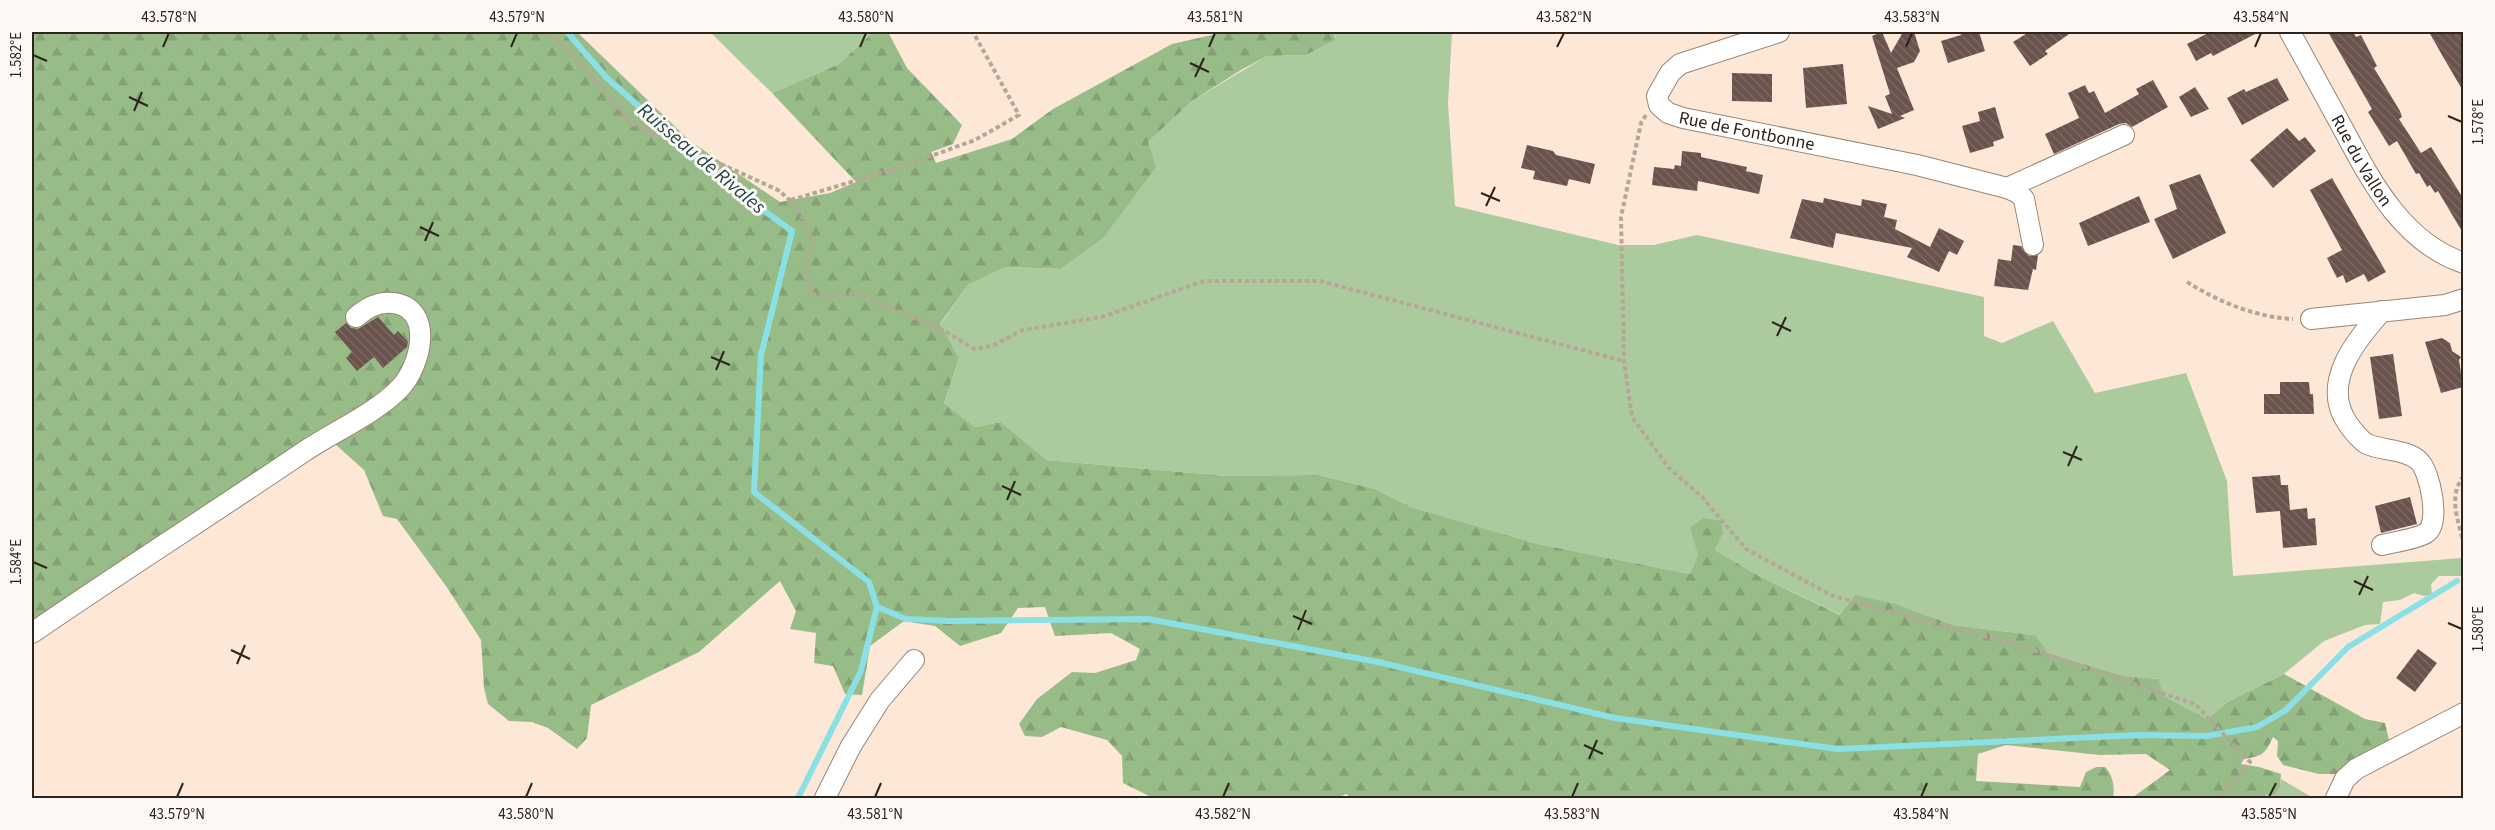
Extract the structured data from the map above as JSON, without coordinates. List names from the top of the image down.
{
  "streets": {
    "street": ["Rue de Fontbonne", "Rue du Vallon"]
  },
  "water": ["Ruisseau de Rivales"],
  "coordinates": [
    "43.578°N",
    "43.579°N",
    "43.580°N",
    "43.581°N",
    "43.582°N",
    "43.583°N",
    "43.584°N",
    "1.582°E",
    "1.578°E",
    "1.584°E",
    "1.580°E",
    "43.585°N"
  ]
}
